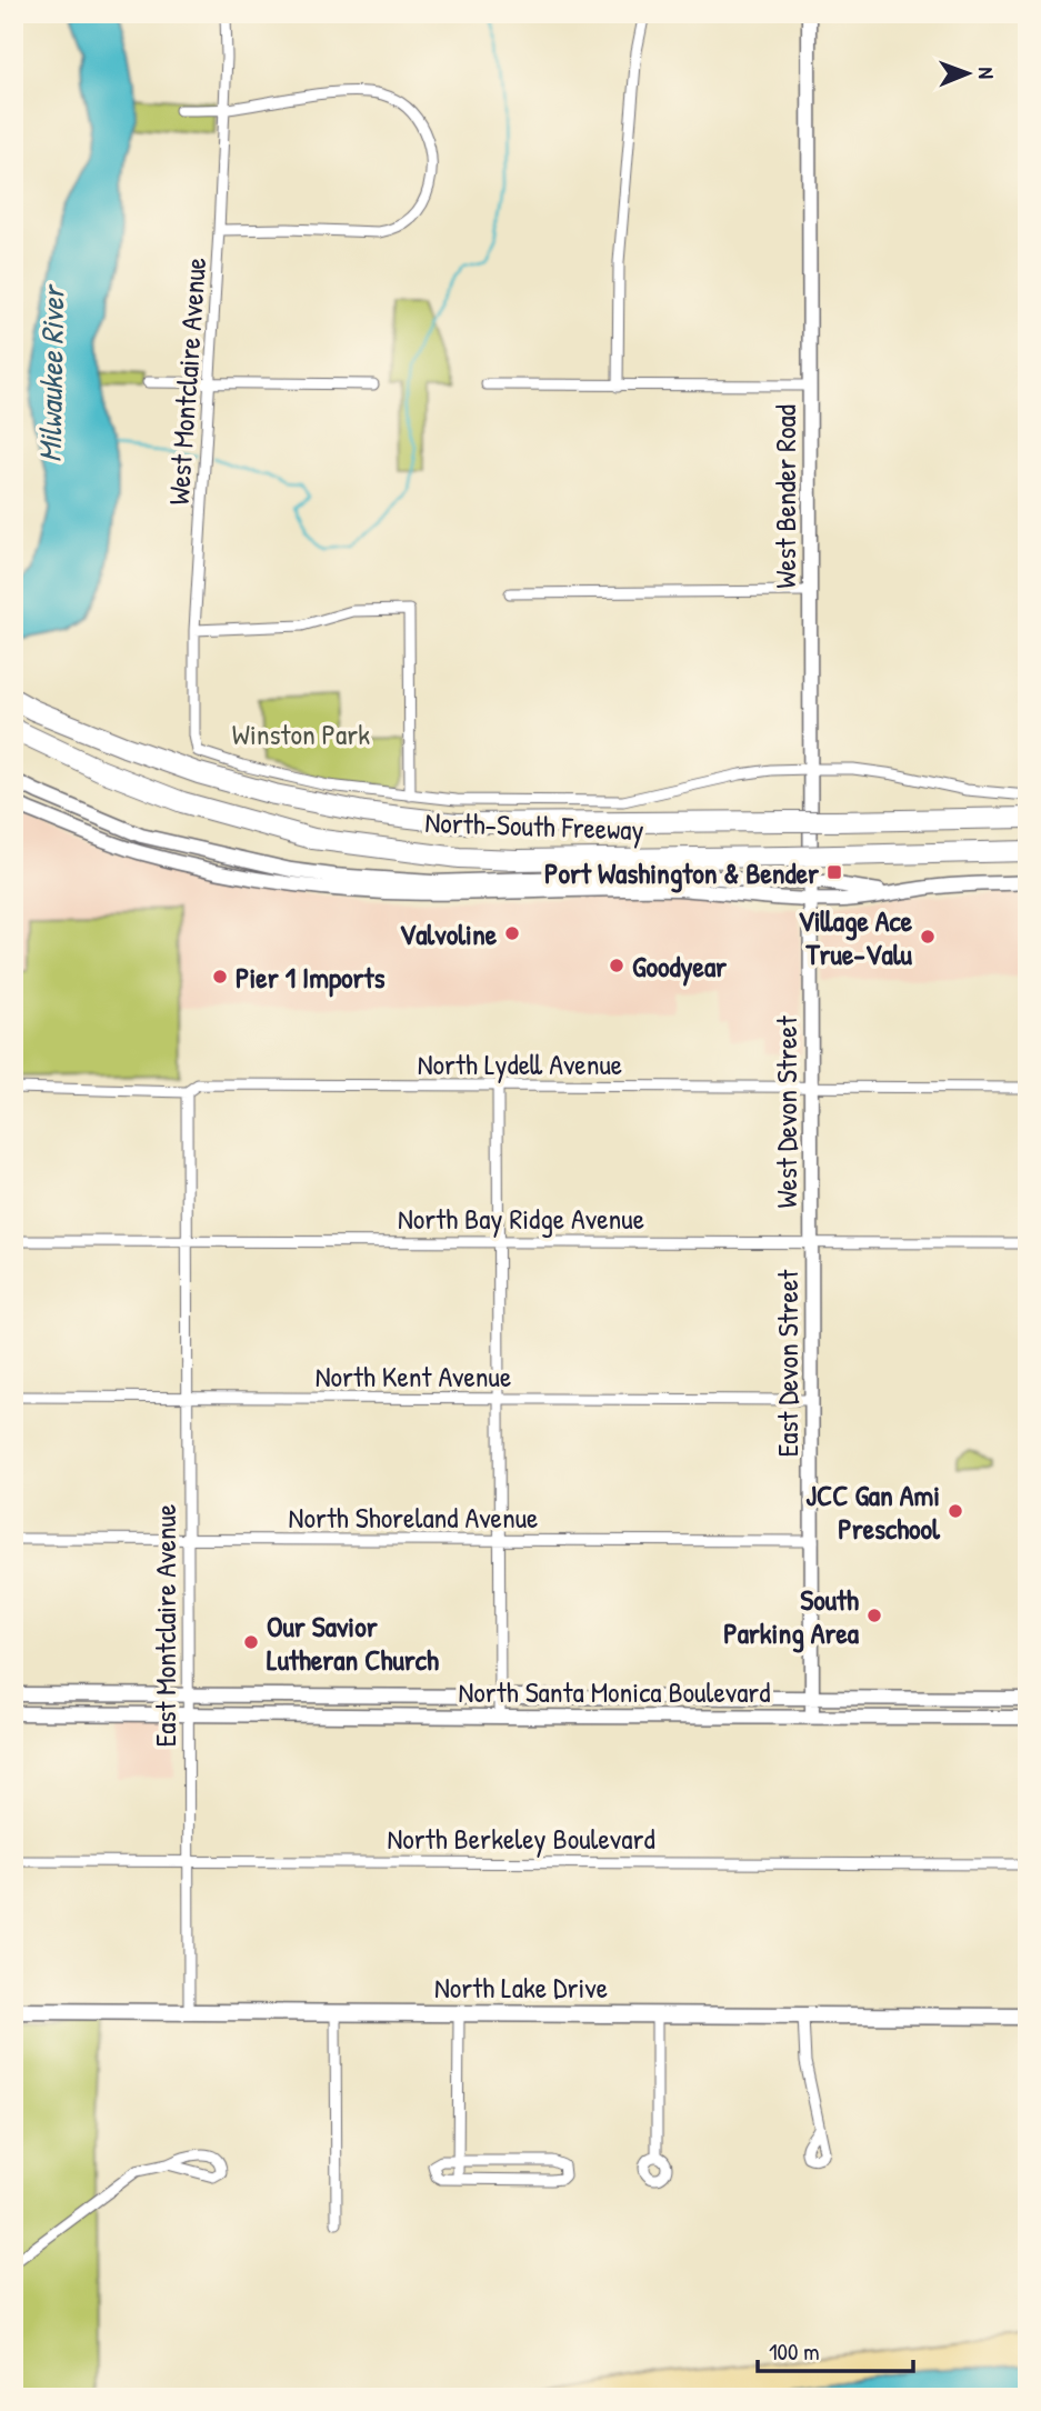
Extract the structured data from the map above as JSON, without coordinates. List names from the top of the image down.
{
  "streets": {
    "highway": ["North-South Freeway"],
    "main road": ["North Lake Drive"],
    "street": [
      "West Montclaire Avenue",
      "West Bender Road",
      "North Lydell Avenue",
      "West Devon Street",
      "North Bay Ridge Avenue",
      "East Devon Street",
      "North Kent Avenue",
      "North Shoreland Avenue",
      "East Montclaire Avenue",
      "North Santa Monica Boulevard",
      "North Berkeley Boulevard"
    ]
  },
  "crossings": [
    ["West Bender Road", "West Devon Street"],
    ["North Lydell Avenue", "West Devon Street"],
    ["West Devon Street", "North Bay Ridge Avenue"],
    ["West Devon Street", "East Devon Street"],
    ["North Bay Ridge Avenue", "East Devon Street"],
    ["North Bay Ridge Avenue", "East Montclaire Avenue"],
    ["East Devon Street", "North Kent Avenue"],
    ["East Devon Street", "North Shoreland Avenue"],
    ["East Devon Street", "North Santa Monica Boulevard"],
    ["North Kent Avenue", "East Montclaire Avenue"],
    ["North Shoreland Avenue", "East Montclaire Avenue"],
    ["East Montclaire Avenue", "North Santa Monica Boulevard"],
    ["East Montclaire Avenue", "North Berkeley Boulevard"],
    ["East Montclaire Avenue", "North Lake Drive"]
  ],
  "water": ["Milwaukee River"],
  "parks": ["Winston Park"],
  "places": {
    "transit": ["Port Washington & Bender"],
    "other": [
      "Valvoline",
      "Village Ace True-Valu",
      "Goodyear",
      "Pier 1 Imports",
      "JCC Gan Ami Preschool",
      "South Parking Area",
      "Our Savior Lutheran Church"
    ]
  },
  "scale_bar": "100 m",
  "north": "right"
}
